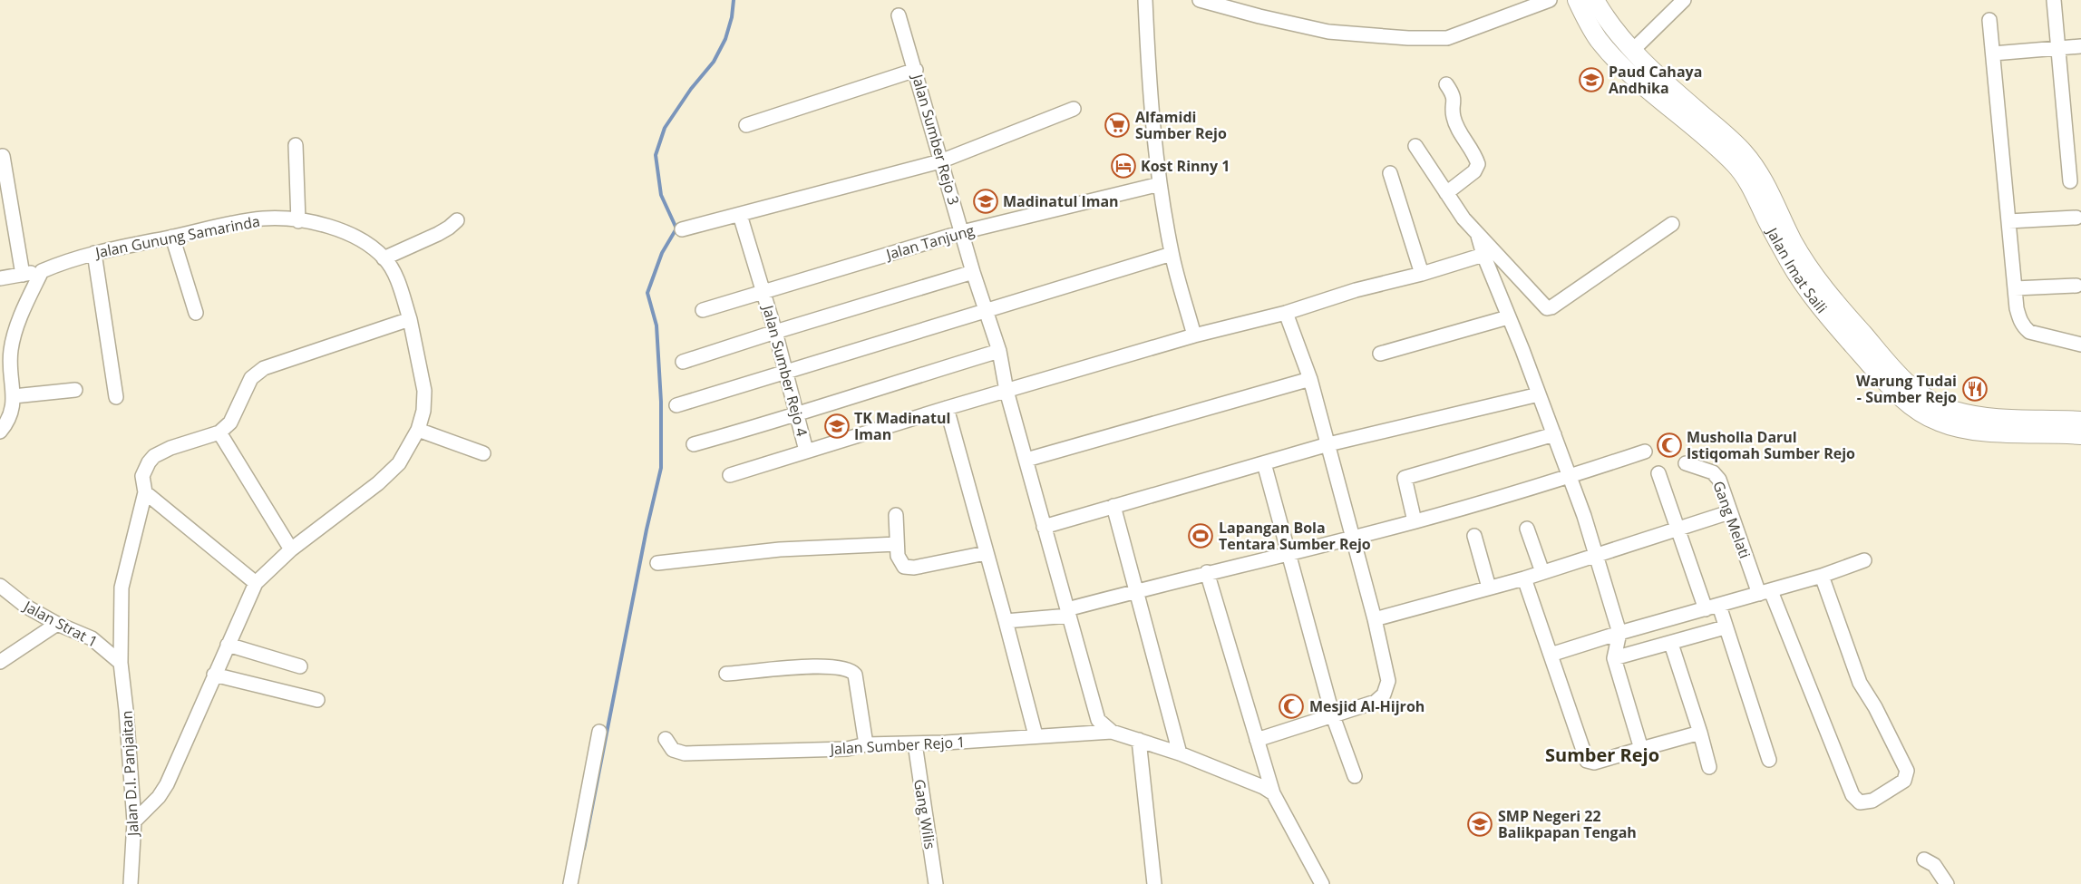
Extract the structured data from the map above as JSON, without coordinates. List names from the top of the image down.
{
  "streets": {
    "main road": ["Jalan Imat Saili"],
    "street": [
      "Jalan Sumber Rejo 3",
      "Jalan Gunung Samarinda",
      "Jalan Tanjung",
      "Jalan Sumber Rejo 4",
      "Gang Melati",
      "Jalan Strat 1",
      "Jalan Sumber Rejo 1",
      "Jalan D.I. Panjaitan",
      "Gang Wilis"
    ]
  },
  "crossings": [
    ["Jalan Sumber Rejo 3", "Jalan Tanjung"],
    ["Jalan Sumber Rejo 3", "Jalan Sumber Rejo 4"],
    ["Jalan Tanjung", "Jalan Sumber Rejo 4"],
    ["Jalan Strat 1", "Jalan D.I. Panjaitan"],
    ["Jalan Sumber Rejo 1", "Gang Wilis"]
  ],
  "districts": ["Sumber Rejo"],
  "places": {
    "school or university": [
      "Paud Cahaya Andhika",
      "Madinatul Iman",
      "TK Madinatul Iman",
      "SMP Negeri 22 Balikpapan Tengah"
    ],
    "supermarket": ["Alfamidi Sumber Rejo"],
    "hotel": ["Kost Rinny 1"],
    "restaurant": ["Warung Tudai - Sumber Rejo"],
    "mosque": ["Musholla Darul Istiqomah Sumber Rejo", "Mesjid Al-Hijroh"],
    "sports": ["Lapangan Bola Tentara Sumber Rejo"]
  }
}
